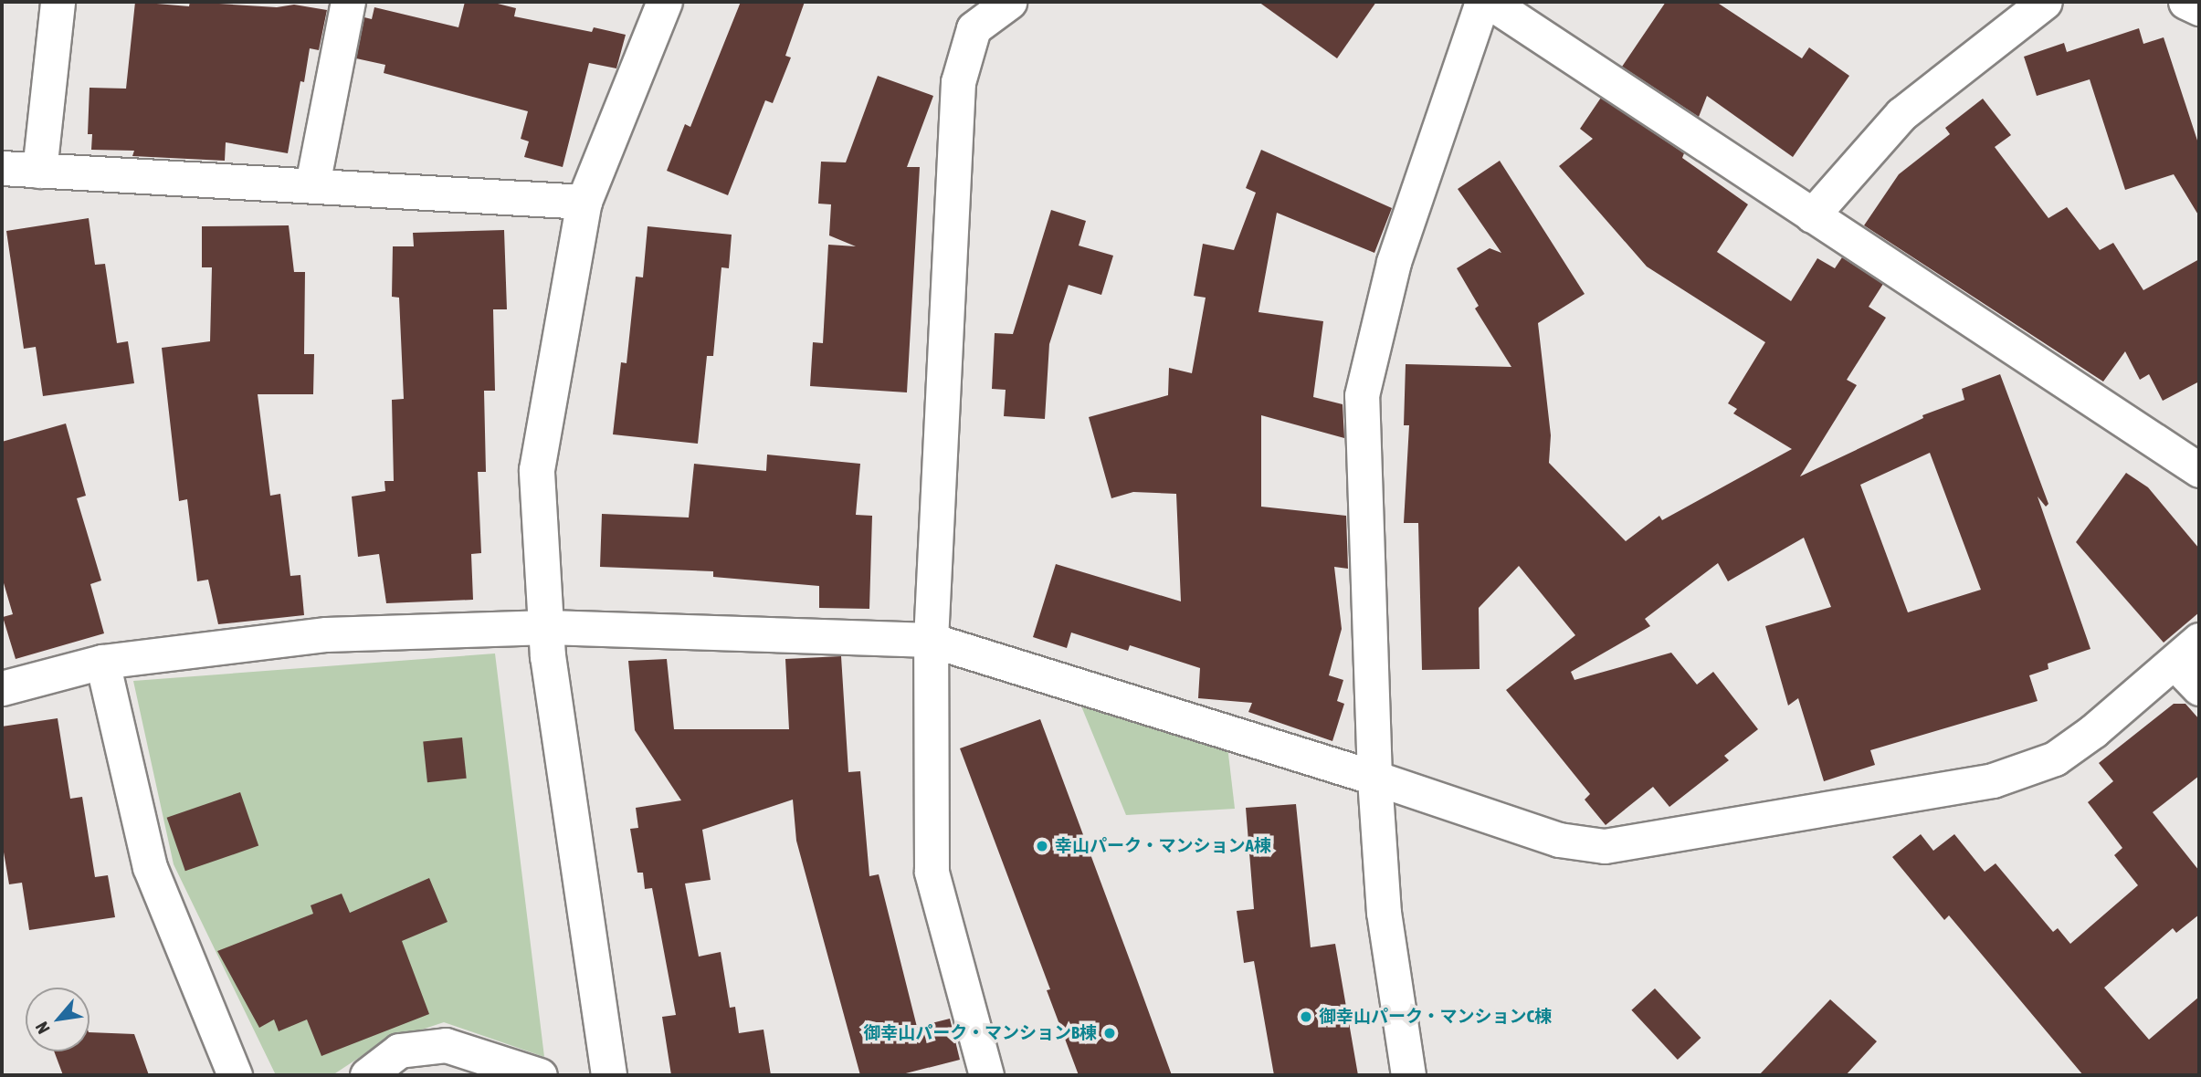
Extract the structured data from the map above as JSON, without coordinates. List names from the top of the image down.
{
  "places": ["幸山パーク・マンションA棟", "御幸山パーク・マンションC棟", "御幸山パーク・マンションB棟"],
  "north": "bottom left"
}
